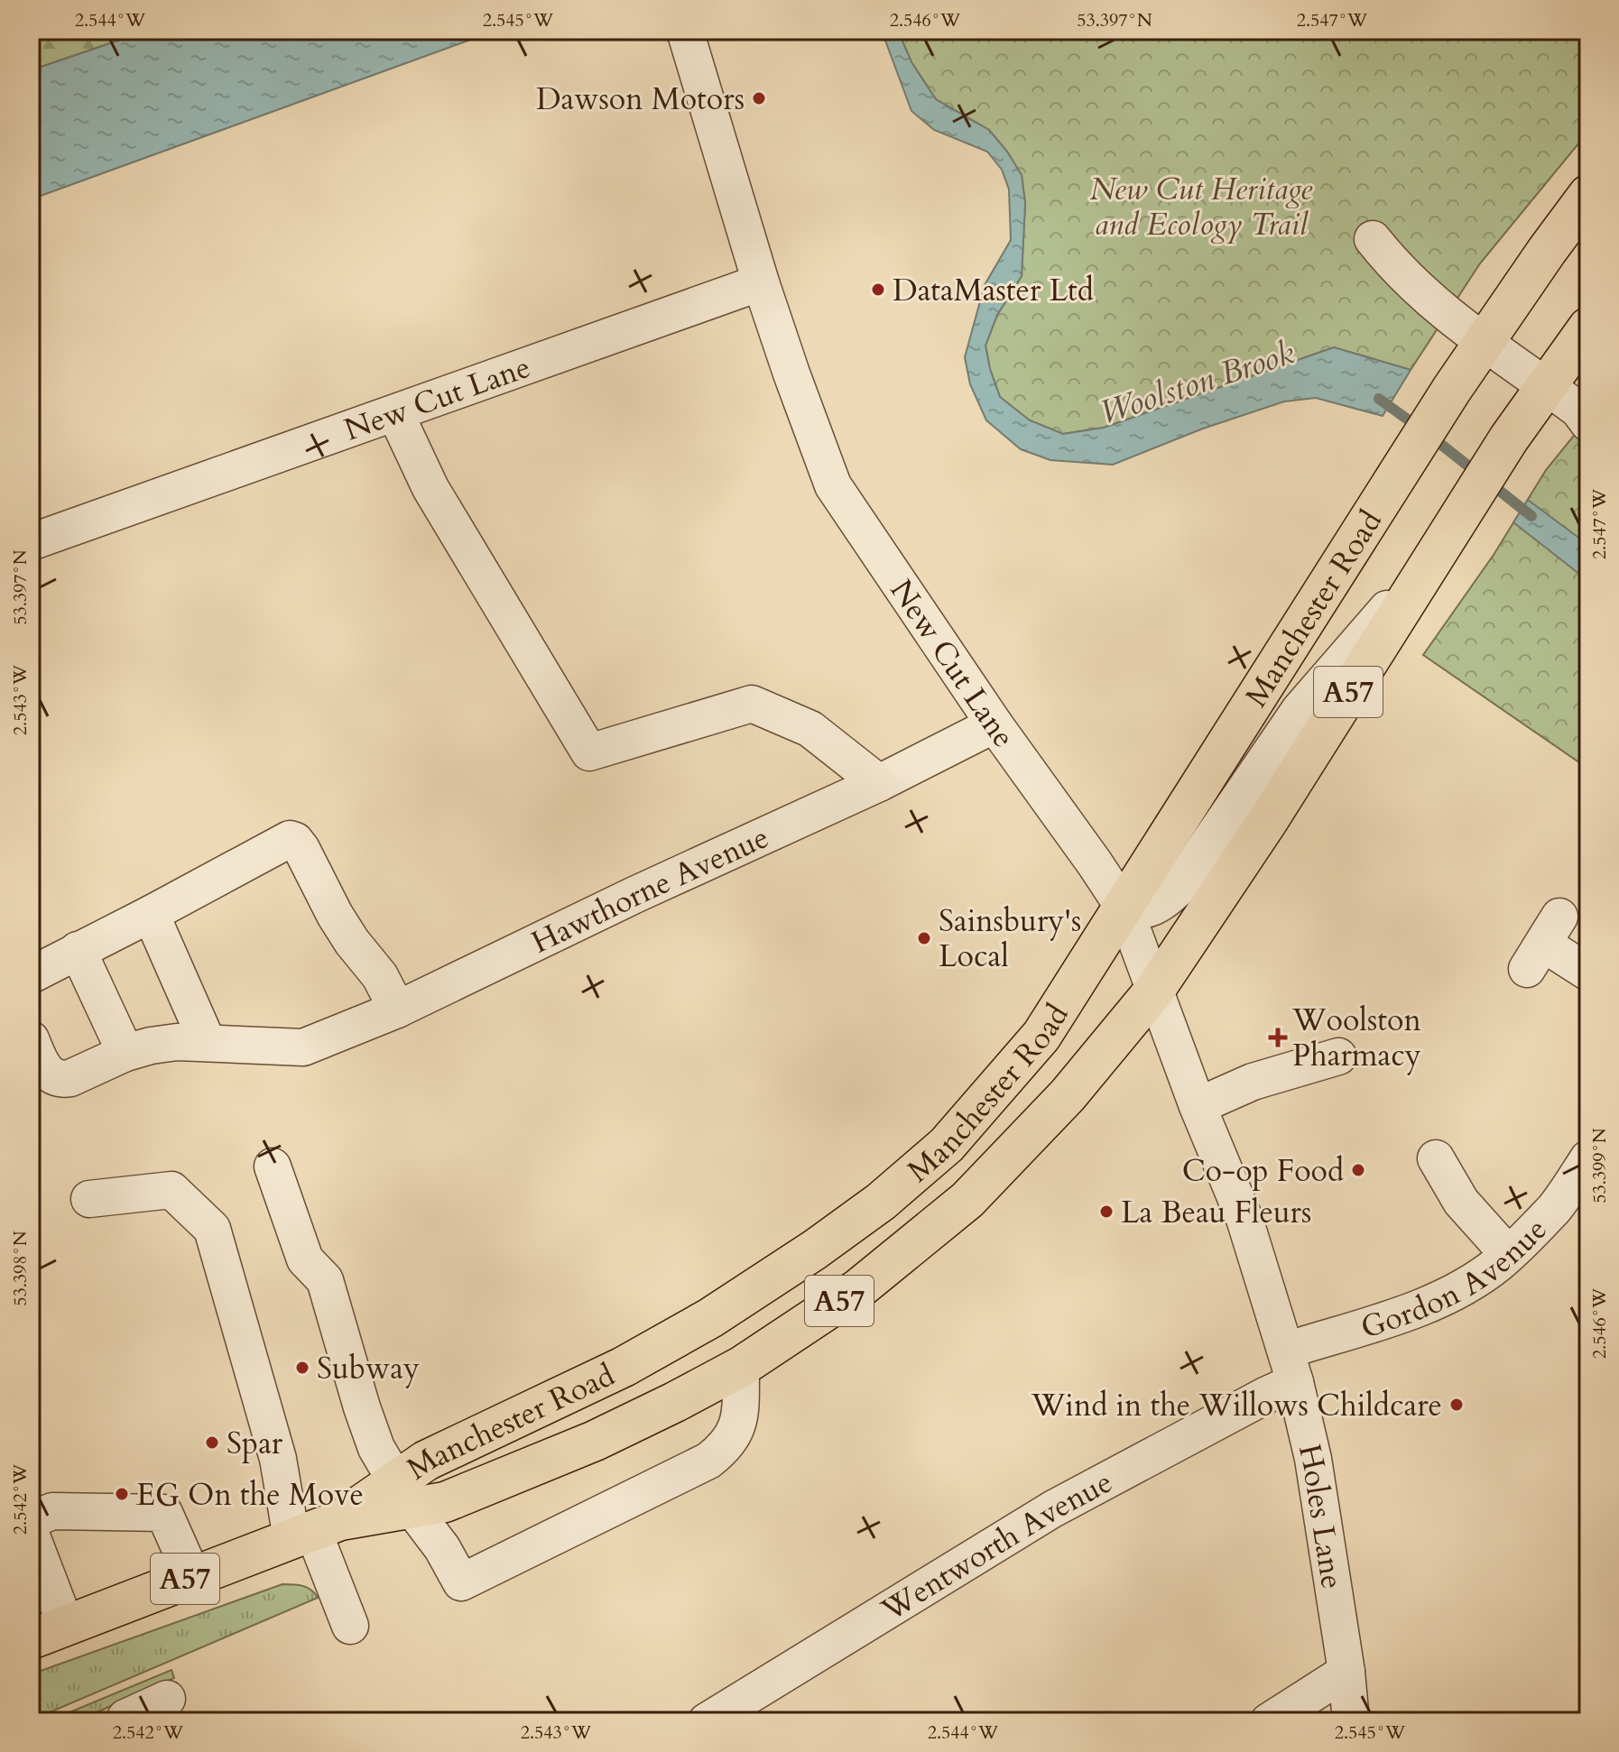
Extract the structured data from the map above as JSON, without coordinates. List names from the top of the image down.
{
  "streets": {
    "main road": ["Manchester Road", "A57"],
    "street": [
      "New Cut Lane",
      "Hawthorne Avenue",
      "Gordon Avenue",
      "Holes Lane",
      "Wentworth Avenue"
    ]
  },
  "crossings": [
    ["New Cut Lane", "Manchester Road"],
    ["New Cut Lane", "Hawthorne Avenue"],
    ["New Cut Lane", "Holes Lane"],
    ["Manchester Road", "A57"],
    ["Manchester Road", "Holes Lane"],
    ["Gordon Avenue", "Holes Lane"],
    ["Gordon Avenue", "Wentworth Avenue"],
    ["Holes Lane", "Wentworth Avenue"]
  ],
  "water": ["Woolston Brook"],
  "parks": ["New Cut Heritage and Ecology Trail"],
  "places": {
    "other": [
      "Dawson Motors",
      "DataMaster Ltd",
      "Sainsbury's Local",
      "Co-op Food",
      "La Beau Fleurs",
      "Subway",
      "Wind in the Willows Childcare",
      "Spar",
      "EG On the Move"
    ],
    "health": ["Woolston Pharmacy"]
  },
  "coordinates": [
    "2.544°W",
    "2.545°W",
    "2.546°W",
    "53.397°N",
    "2.547°W",
    "2.543°W",
    "53.399°N",
    "53.398°N",
    "2.542°W"
  ]
}
